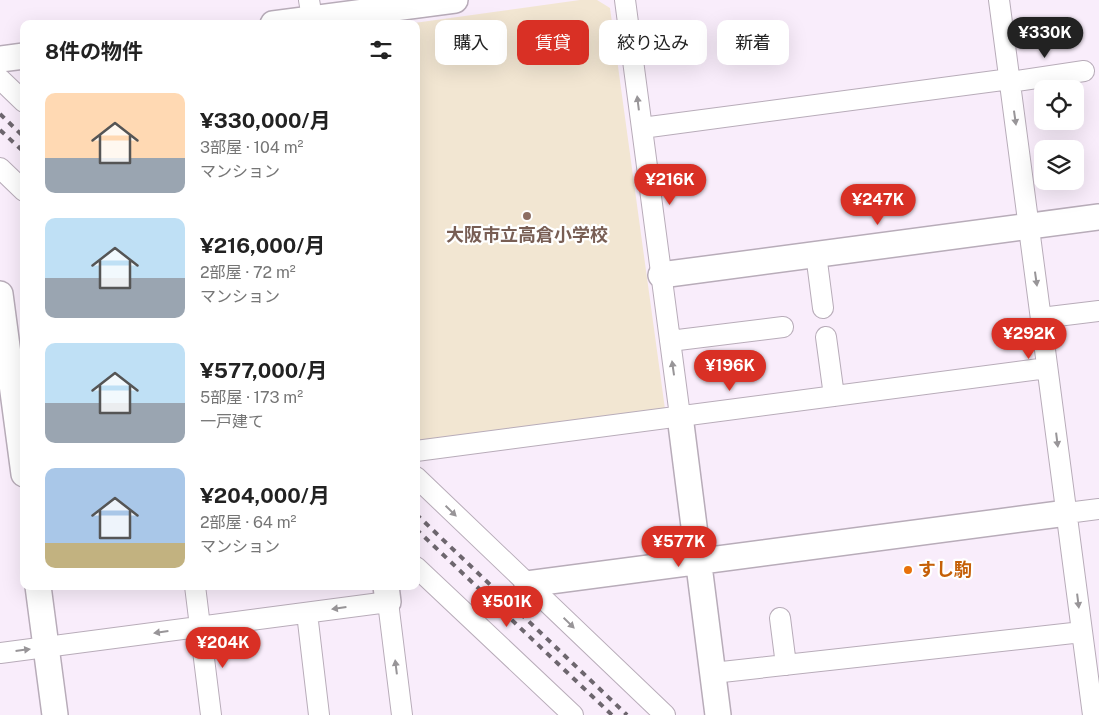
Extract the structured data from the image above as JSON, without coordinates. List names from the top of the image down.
{
  "places": ["大阪市立高倉小学校", "すし駒"],
  "page": {
    "price": [
      "¥330K",
      "¥216K",
      "¥247K",
      "¥292K",
      "¥196K",
      "¥577K",
      "¥501K",
      "¥204K"
    ],
    "chip": [
      "購入",
      "賃貸",
      "絞り込み",
      "新着"
    ],
    "heading": "8件の物件",
    "list": [
      {
        "name": "¥330,000/月",
        "note": "3部屋 · 104 m² · マンション"
      },
      {
        "name": "¥216,000/月",
        "note": "2部屋 · 72 m² · マンション"
      },
      {
        "name": "¥577,000/月",
        "note": "5部屋 · 173 m² · 一戸建て"
      },
      {
        "name": "¥204,000/月",
        "note": "2部屋 · 64 m² · マンション"
      }
    ]
  }
}
